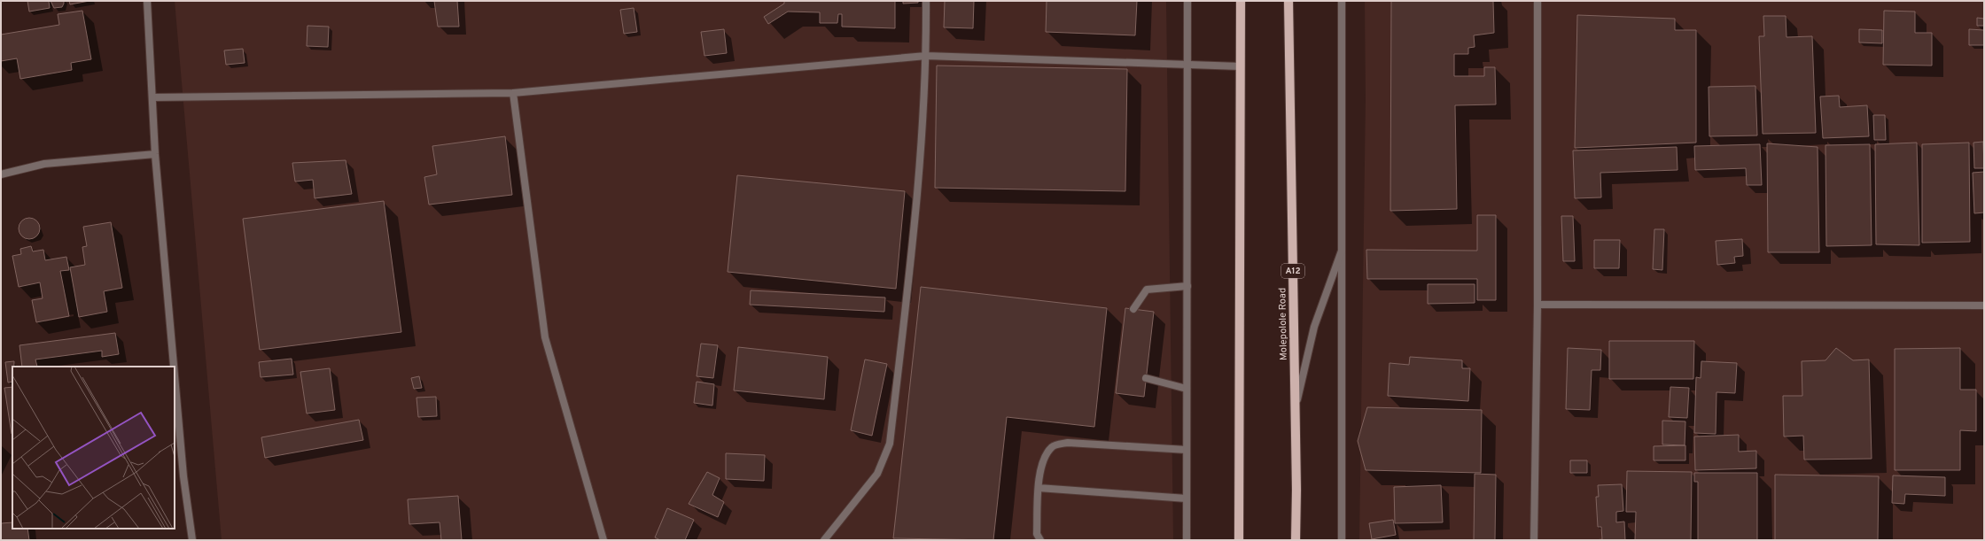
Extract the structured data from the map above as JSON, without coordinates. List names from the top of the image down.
{
  "streets": {
    "main road": ["A12", "Molepolole Road"]
  }
}
